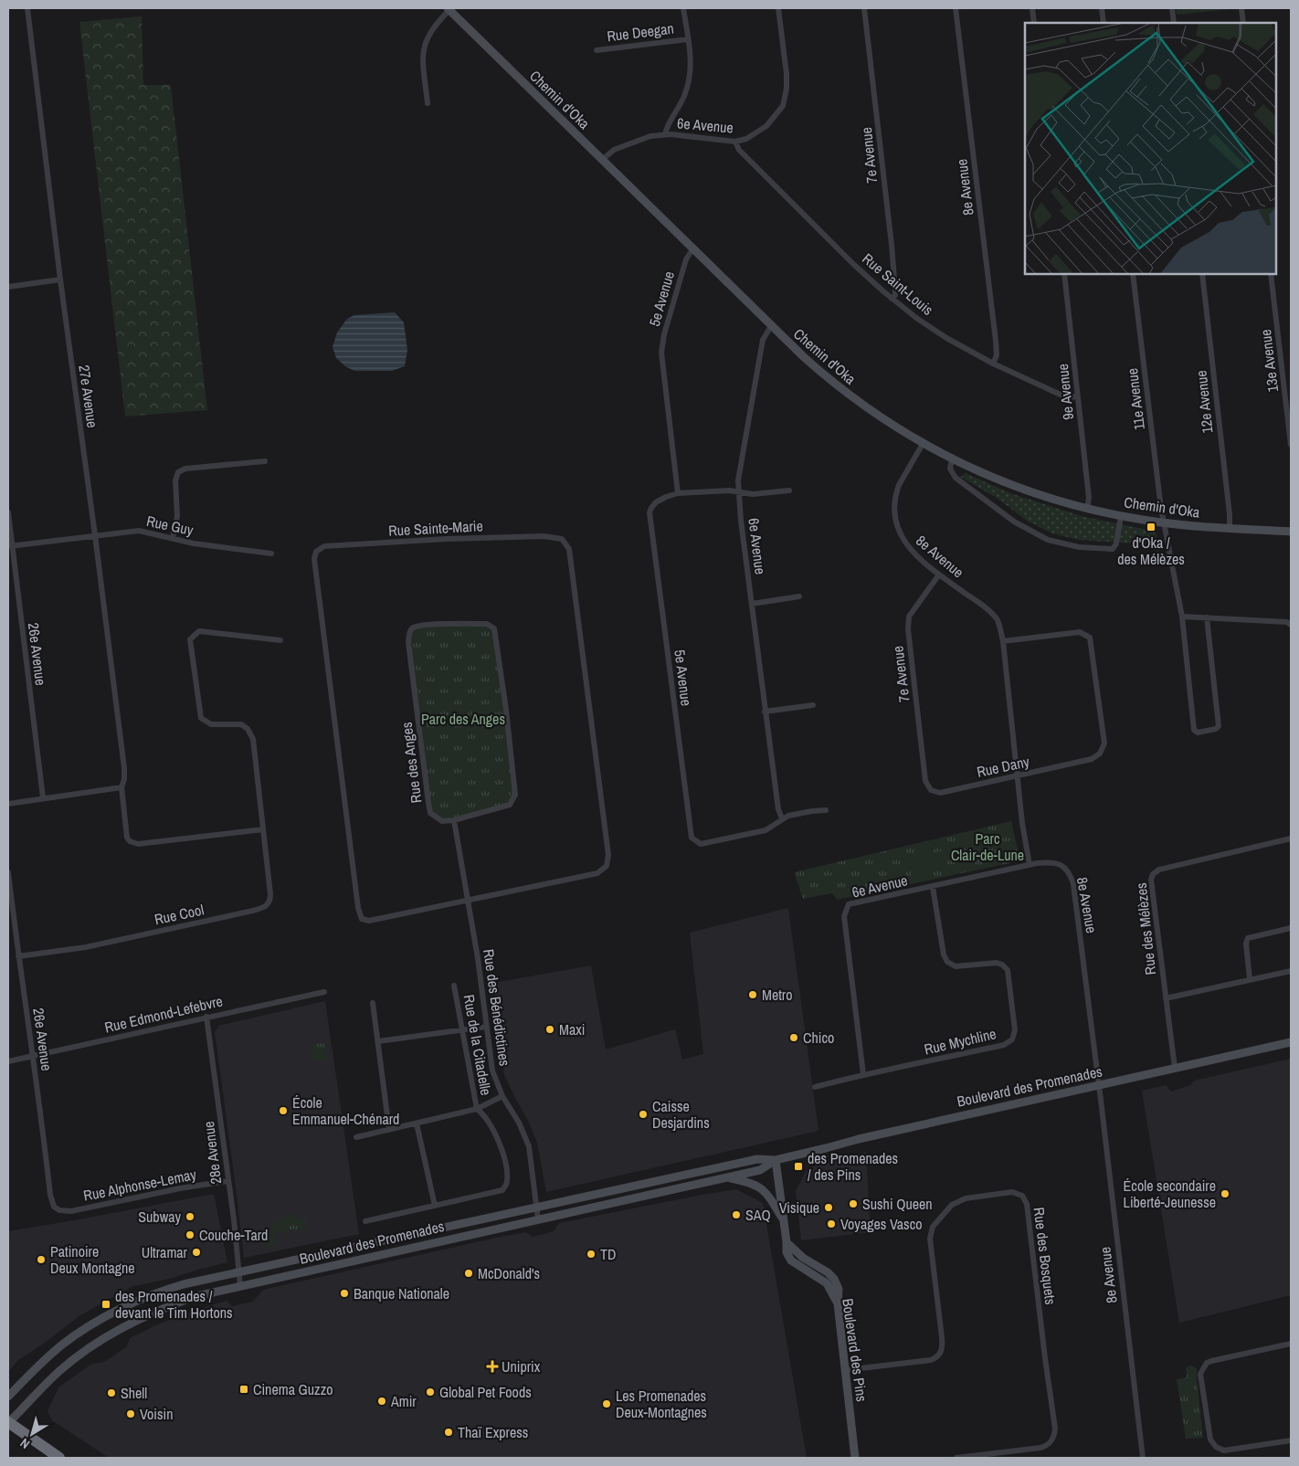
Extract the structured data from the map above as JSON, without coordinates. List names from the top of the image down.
{
  "streets": {
    "street": [
      "Rue Deegan",
      "Chemin d'Oka",
      "6e Avenue",
      "7e Avenue",
      "8e Avenue",
      "Rue Saint-Louis",
      "5e Avenue",
      "13e Avenue",
      "9e Avenue",
      "27e Avenue",
      "11e Avenue",
      "12e Avenue",
      "Rue Guy",
      "Rue Sainte-Marie",
      "26e Avenue",
      "Rue des Anges",
      "Rue Dany",
      "Rue Cool",
      "Rue des Mélèzes",
      "Rue des Bénédictines",
      "Rue Edmond-Lefebvre",
      "Rue Mychline",
      "Rue de la Citadelle",
      "Boulevard des Promenades",
      "28e Avenue",
      "Rue Alphonse-Lemay",
      "Rue des Bosquets",
      "Boulevard des Pins"
    ]
  },
  "crossings": [
    ["Chemin d'Oka", "6e Avenue"],
    ["Chemin d'Oka", "8e Avenue"],
    ["Chemin d'Oka", "5e Avenue"],
    ["Chemin d'Oka", "9e Avenue"],
    ["Chemin d'Oka", "11e Avenue"],
    ["Chemin d'Oka", "12e Avenue"],
    ["6e Avenue", "8e Avenue"],
    ["6e Avenue", "Rue Saint-Louis"],
    ["6e Avenue", "5e Avenue"],
    ["6e Avenue", "Rue Mychline"],
    ["7e Avenue", "8e Avenue"],
    ["7e Avenue", "Rue Saint-Louis"],
    ["7e Avenue", "Rue Dany"],
    ["8e Avenue", "Rue Saint-Louis"],
    ["8e Avenue", "Rue Dany"],
    ["8e Avenue", "Boulevard des Promenades"],
    ["Rue Saint-Louis", "9e Avenue"],
    ["27e Avenue", "Rue Guy"],
    ["27e Avenue", "Rue Cool"],
    ["Rue Guy", "26e Avenue"],
    ["Rue Sainte-Marie", "Rue des Bénédictines"],
    ["26e Avenue", "Rue Cool"],
    ["26e Avenue", "Rue Edmond-Lefebvre"],
    ["26e Avenue", "Rue Alphonse-Lemay"],
    ["Rue des Anges", "Rue des Bénédictines"],
    ["Rue des Mélèzes", "Boulevard des Promenades"],
    ["Rue des Bénédictines", "Boulevard des Promenades"],
    ["Rue Edmond-Lefebvre", "28e Avenue"],
    ["Boulevard des Promenades", "28e Avenue"],
    ["28e Avenue", "Rue Alphonse-Lemay"],
    ["Rue des Bosquets", "Boulevard des Pins"]
  ],
  "parks": ["Parc des Anges", "Parc Clair-de-Lune"],
  "places": {
    "transit": [
      "d'Oka / des Mélèzes",
      "des Promenades / des Pins",
      "des Promenades / devant le Tim Hortons",
      "Cinema Guzzo"
    ],
    "other": [
      "Metro",
      "Maxi",
      "Chico",
      "École Emmanuel-Chénard",
      "Caisse Desjardins",
      "École secondaire Liberté-Jeunesse",
      "Sushi Queen",
      "Visique",
      "SAQ",
      "Subway",
      "Voyages Vasco",
      "Couche-Tard",
      "Ultramar",
      "TD",
      "Patinoire Deux Montagne",
      "McDonald's",
      "Banque Nationale",
      "Global Pet Foods",
      "Shell",
      "Amir",
      "Les Promenades Deux-Montagnes",
      "Voisin",
      "Thaï Express"
    ],
    "health": ["Uniprix"]
  },
  "north": "bottom left"
}
